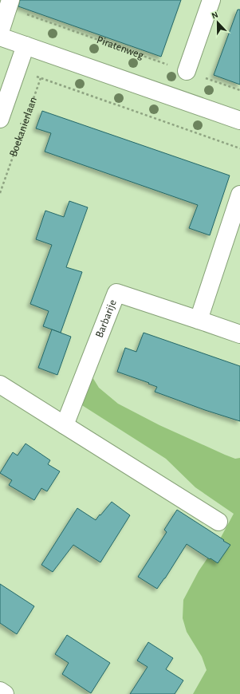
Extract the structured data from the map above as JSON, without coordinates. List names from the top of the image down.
{
  "streets": {
    "street": ["Barbarije"],
    "path": ["Piratenweg", "Boekanierlaan"]
  },
  "north": "top"
}
